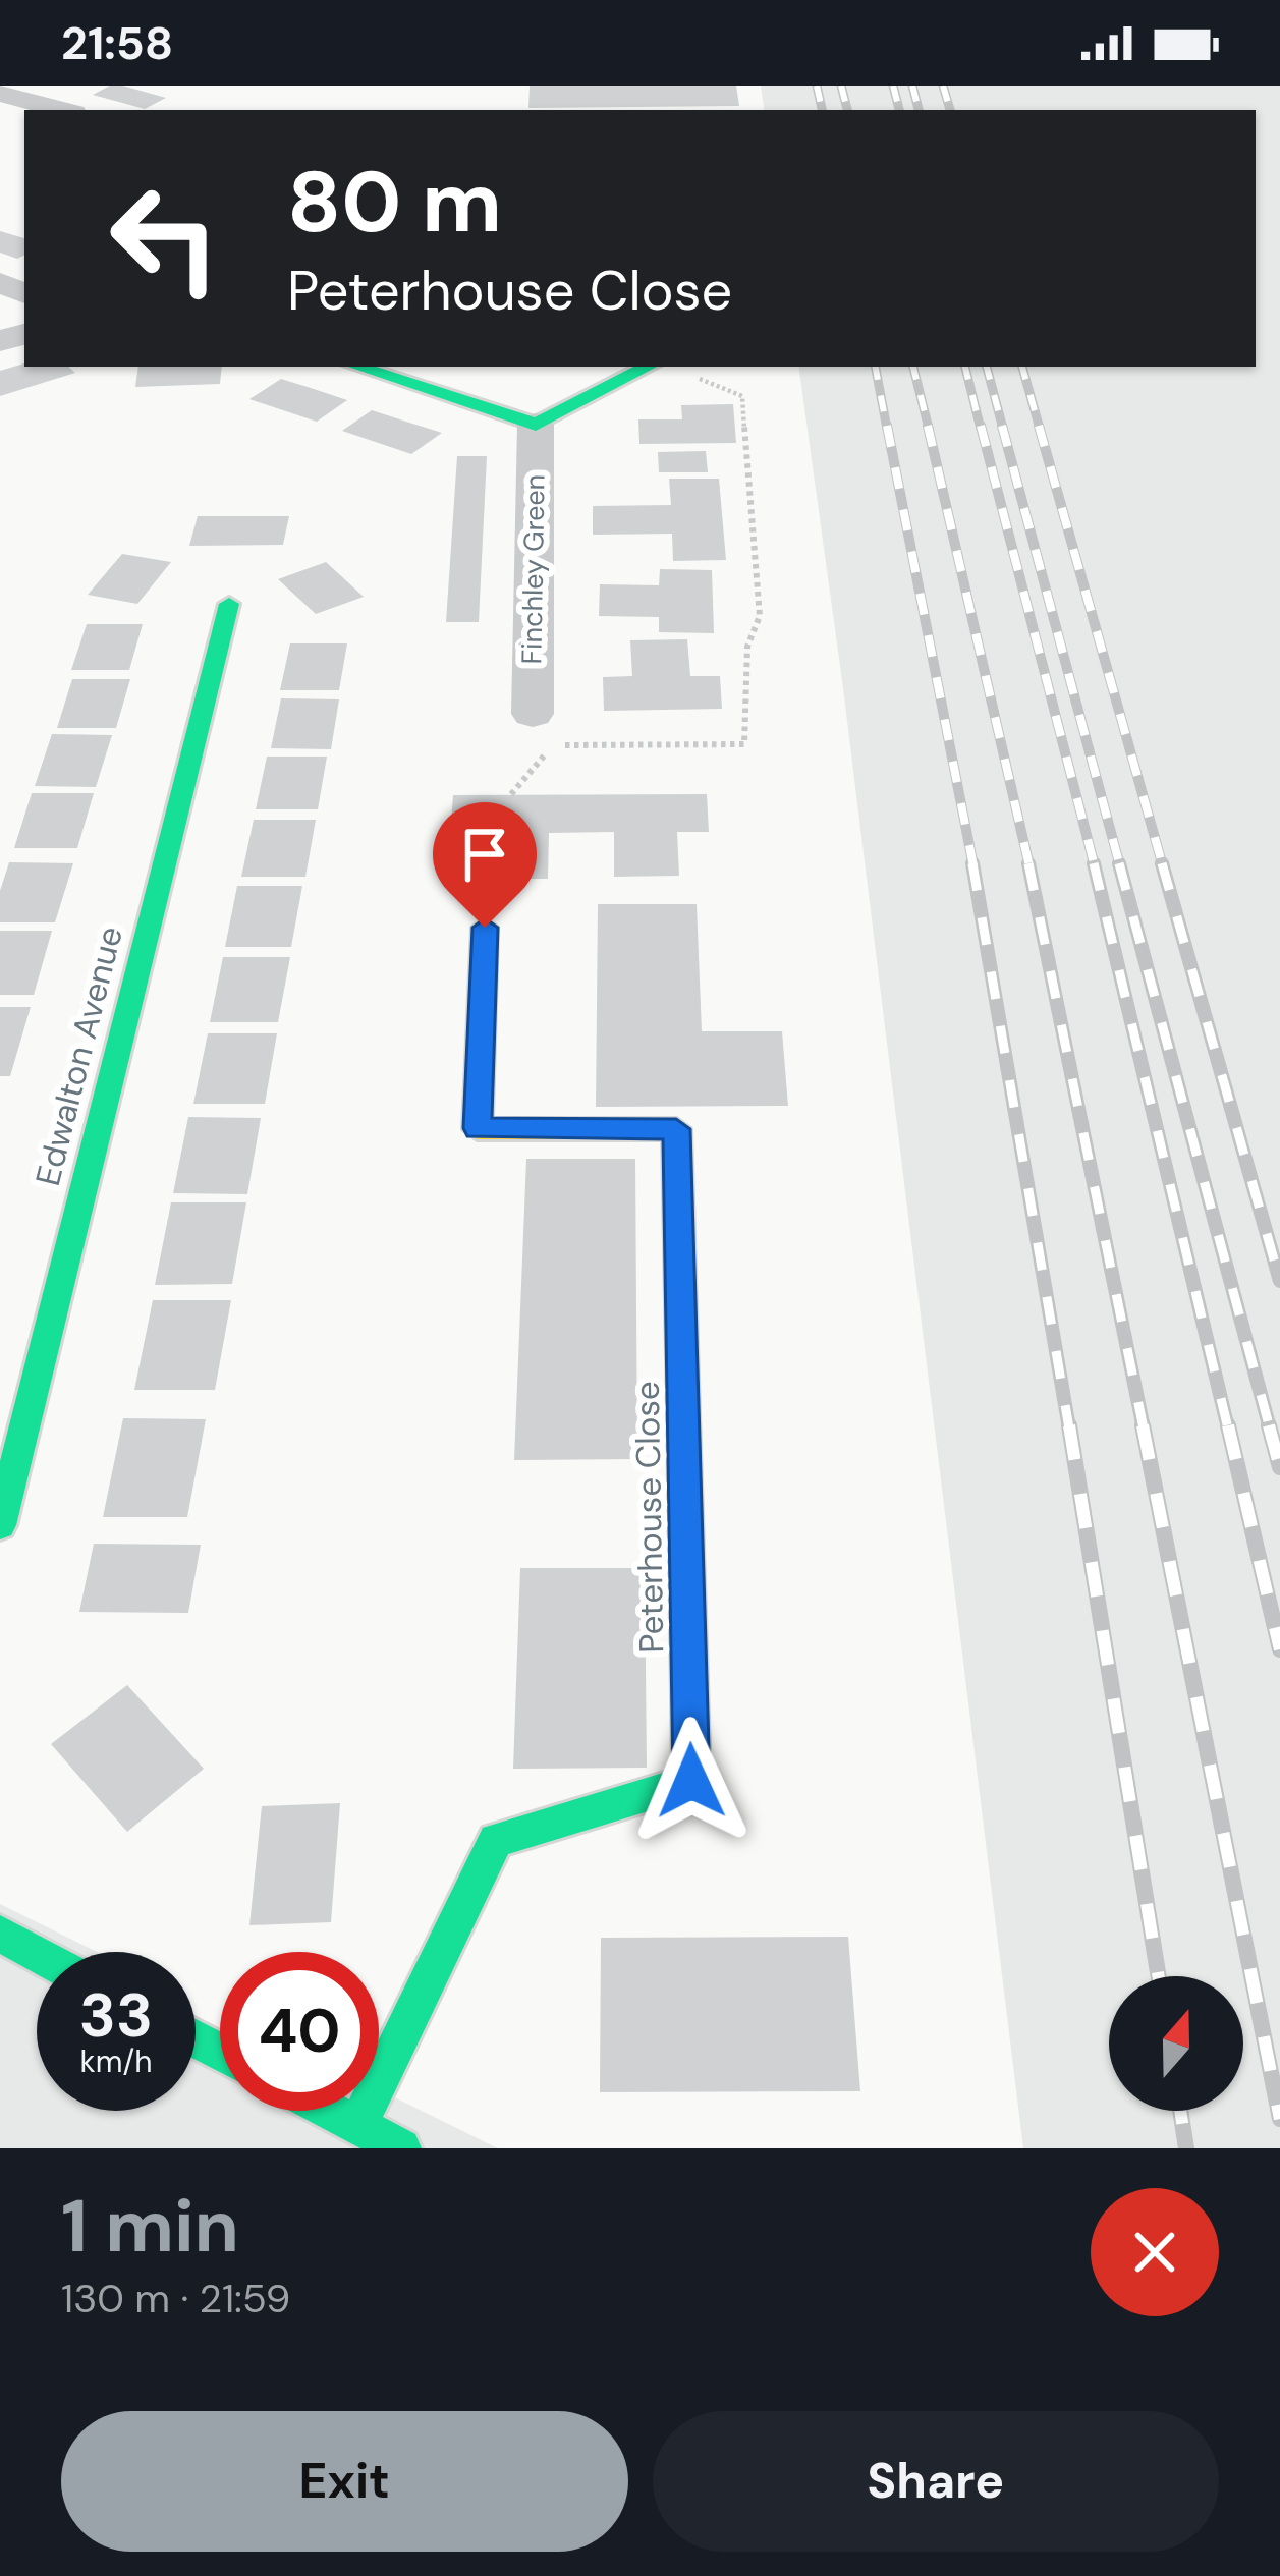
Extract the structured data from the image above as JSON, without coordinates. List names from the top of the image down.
{
  "streets": {
    "street": ["Finchley Green", "Edwalton Avenue", "Peterhouse Close"]
  },
  "north": "top",
  "page": {
    "status": "21:58",
    "turn": ["80 m", "Peterhouse Close"],
    "speed": "33 km/h",
    "limit": "40",
    "heading": ["1 min", "130 m · 21:59"],
    "buttons": ["Exit", "Share"]
  }
}
